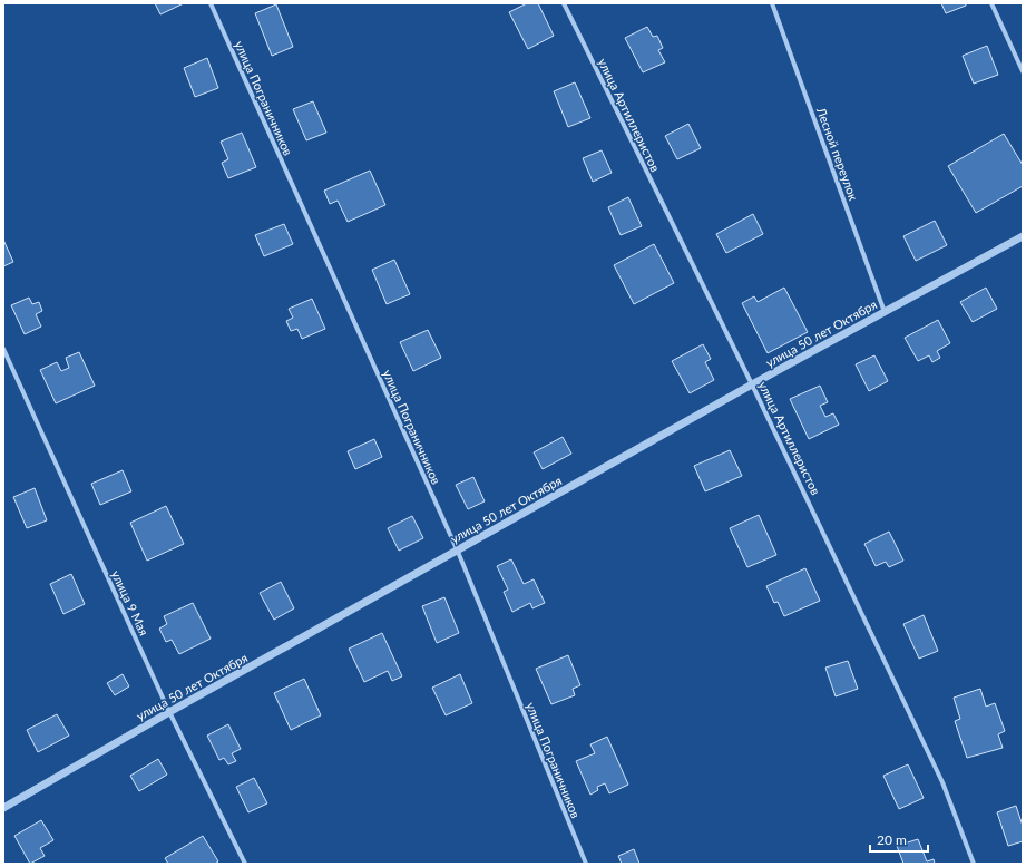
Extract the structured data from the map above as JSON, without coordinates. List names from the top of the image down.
{
  "streets": {
    "street": [
      "улица Пограничников",
      "улица Артиллеристов",
      "Лесной переулок",
      "улица 50 лет Октября",
      "улица 9 Мая"
    ]
  },
  "crossings": [
    ["улица Пограничников", "улица 50 лет Октября"],
    ["улица Артиллеристов", "улица 50 лет Октября"],
    ["Лесной переулок", "улица 50 лет Октября"],
    ["улица 50 лет Октября", "улица 9 Мая"]
  ],
  "scale_bar": "20 m"
}
